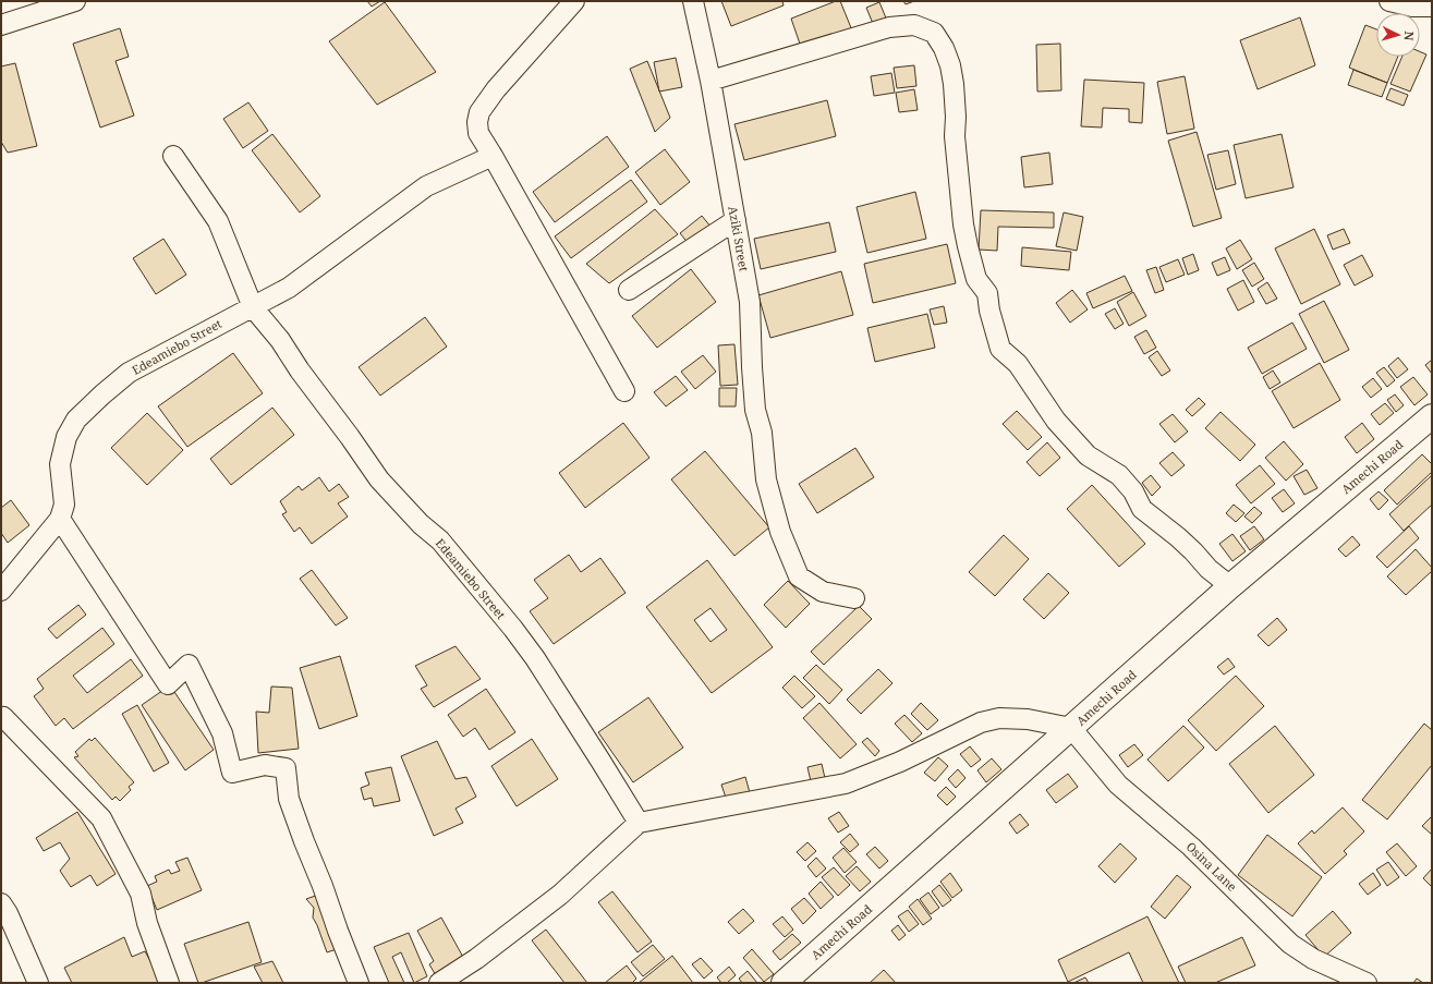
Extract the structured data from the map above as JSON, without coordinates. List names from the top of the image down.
{
  "streets": {
    "main road": ["Amechi Road"],
    "street": ["Aziki Street", "Edeamiebo Street", "Osina Lane"]
  },
  "crossings": [
    ["Amechi Road", "Osina Lane"]
  ],
  "north": "right"
}
